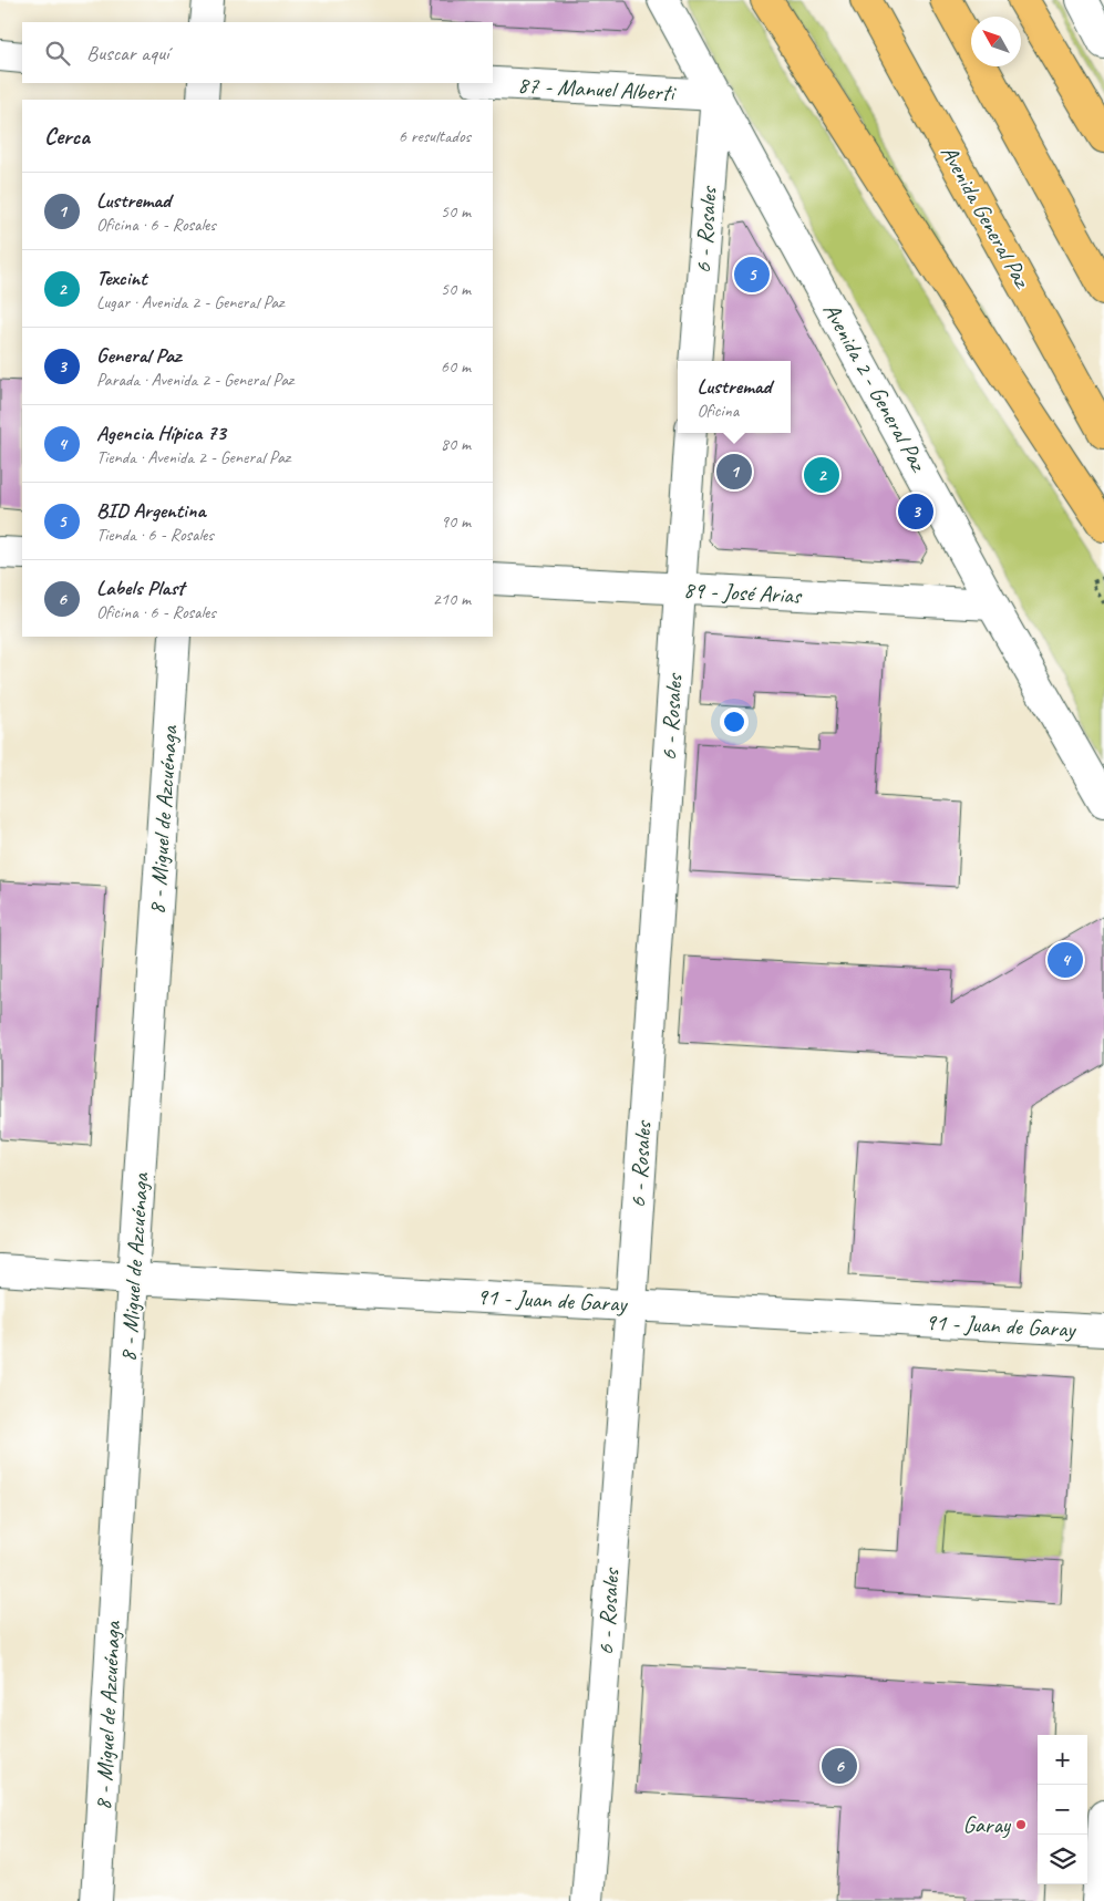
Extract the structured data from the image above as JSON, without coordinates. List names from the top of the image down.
{
  "streets": {
    "highway": ["Avenida General Paz"],
    "street": [
      "87 - Manuel Alberti",
      "6 - Rosales",
      "Avenida 2 - General Paz",
      "89 - José Arias",
      "8 - Miguel de Azcuénaga",
      "91 - Juan de Garay"
    ]
  },
  "crossings": [
    ["87 - Manuel Alberti", "6 - Rosales"],
    ["87 - Manuel Alberti", "Avenida 2 - General Paz"],
    ["6 - Rosales", "Avenida 2 - General Paz"],
    ["6 - Rosales", "89 - José Arias"],
    ["6 - Rosales", "91 - Juan de Garay"],
    ["Avenida 2 - General Paz", "89 - José Arias"],
    ["8 - Miguel de Azcuénaga", "91 - Juan de Garay"]
  ],
  "places": ["Garay"],
  "north": "top left",
  "page": {
    "search": "Buscar aquí",
    "heading": ["Cerca", "6 resultados"],
    "list": [
      {
        "mark": "1",
        "name": "Lustremad",
        "note": "Oficina · 6 - Rosales",
        "value": "50 m"
      },
      {
        "mark": "2",
        "name": "Texcint",
        "note": "Lugar · Avenida 2 - General Paz",
        "value": "50 m"
      },
      {
        "mark": "3",
        "name": "General Paz",
        "note": "Parada · Avenida 2 - General Paz",
        "value": "60 m"
      },
      {
        "mark": "4",
        "name": "Agencia Hípica 73",
        "note": "Tienda · Avenida 2 - General Paz",
        "value": "80 m"
      },
      {
        "mark": "5",
        "name": "BID Argentina",
        "note": "Tienda · 6 - Rosales",
        "value": "90 m"
      },
      {
        "mark": "6",
        "name": "Labels Plast",
        "note": "Oficina · 6 - Rosales",
        "value": "210 m"
      }
    ],
    "pins": [
      "5",
      "1",
      "2",
      "3",
      "4",
      "6"
    ],
    "popup": ["Lustremad", "Oficina"],
    "map_buttons": ["+", "−"]
  }
}
